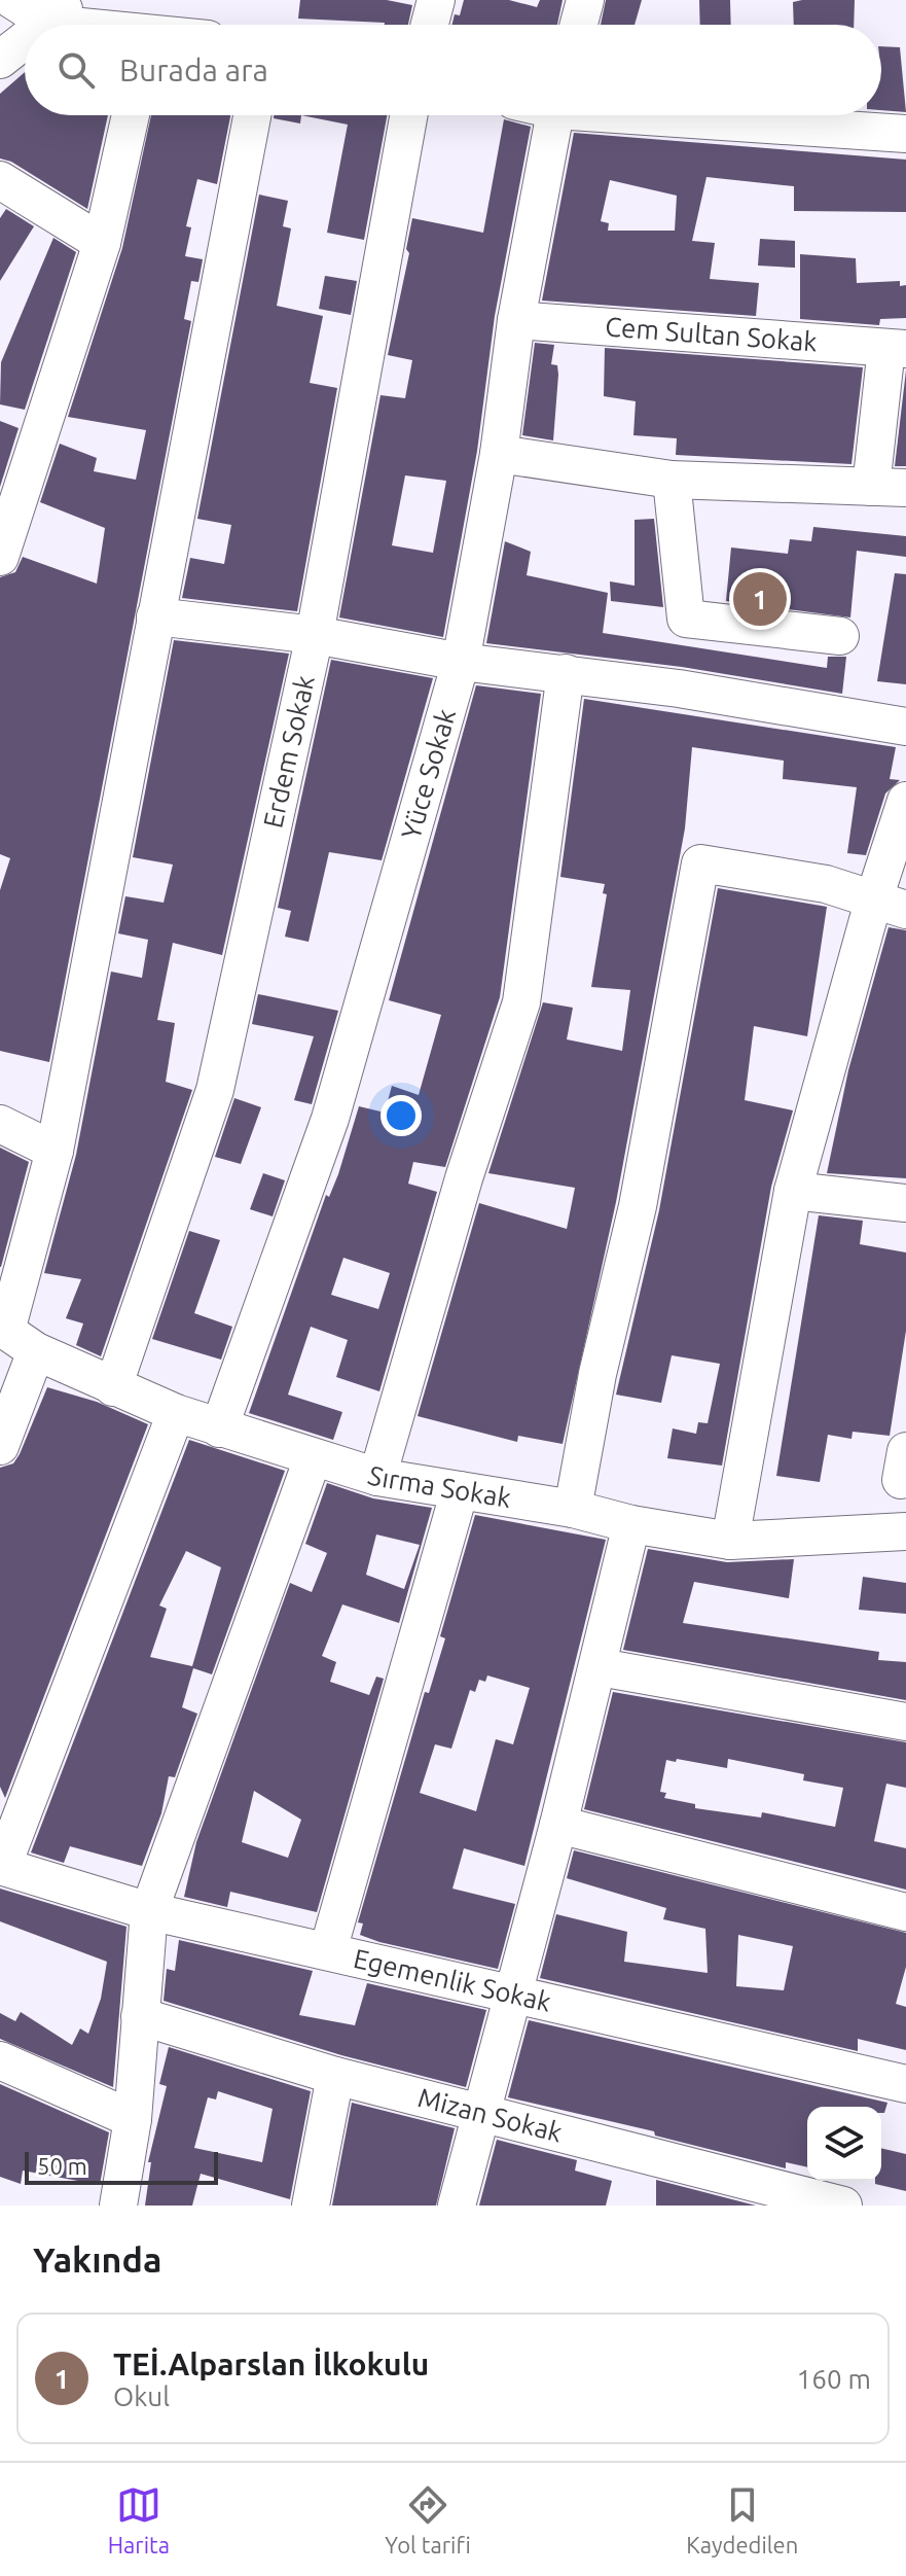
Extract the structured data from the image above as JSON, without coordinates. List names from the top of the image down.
{
  "streets": {
    "street": [
      "Cem Sultan Sokak",
      "Erdem Sokak",
      "Yüce Sokak",
      "Sırma Sokak",
      "Egemenlik Sokak",
      "Mizan Sokak"
    ]
  },
  "crossings": [
    ["Cem Sultan Sokak", "Yüce Sokak"],
    ["Erdem Sokak", "Sırma Sokak"],
    ["Yüce Sokak", "Sırma Sokak"]
  ],
  "scale_bar": "50 m",
  "page": {
    "search": "Burada ara",
    "pins": "1",
    "scale": "50 m",
    "heading": "Yakında",
    "list": [
      {
        "mark": "1",
        "name": "TEİ.Alparslan İlkokulu",
        "note": "Okul",
        "value": "160 m"
      }
    ],
    "nav": ["Harita", "Yol tarifi", "Kaydedilen"]
  }
}
